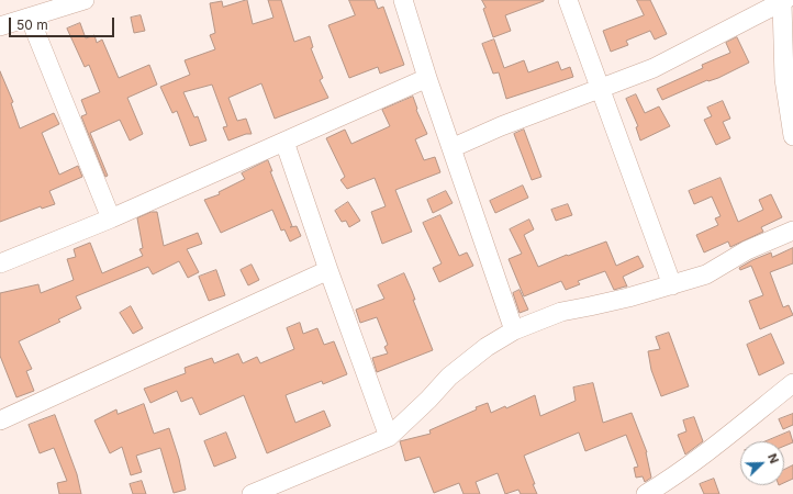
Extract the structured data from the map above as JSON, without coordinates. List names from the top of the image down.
{
  "scale_bar": "50 m",
  "north": "top right"
}
